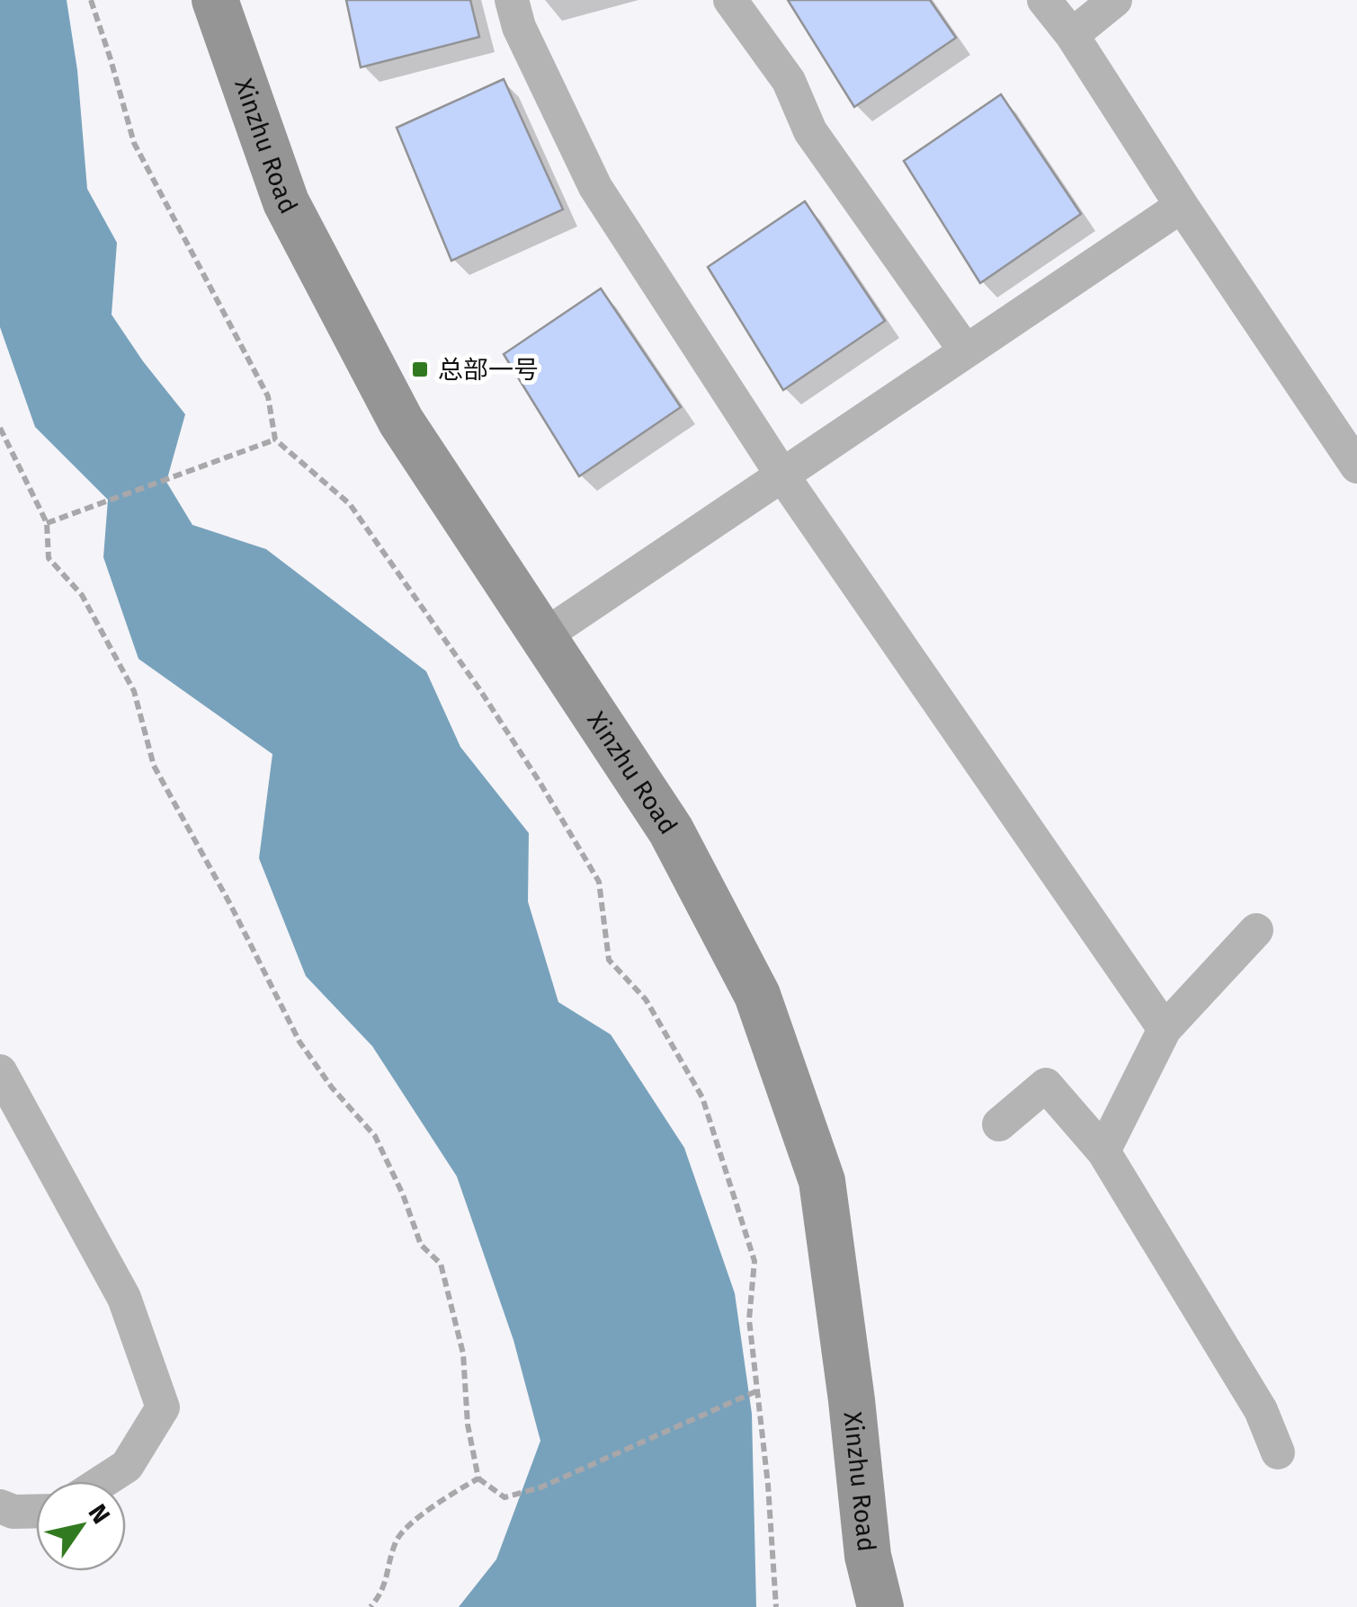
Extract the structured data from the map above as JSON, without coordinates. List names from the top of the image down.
{
  "streets": {
    "main road": ["Xinzhu Road"]
  },
  "places": {
    "transit": ["总部一号"]
  },
  "north": "top right"
}
